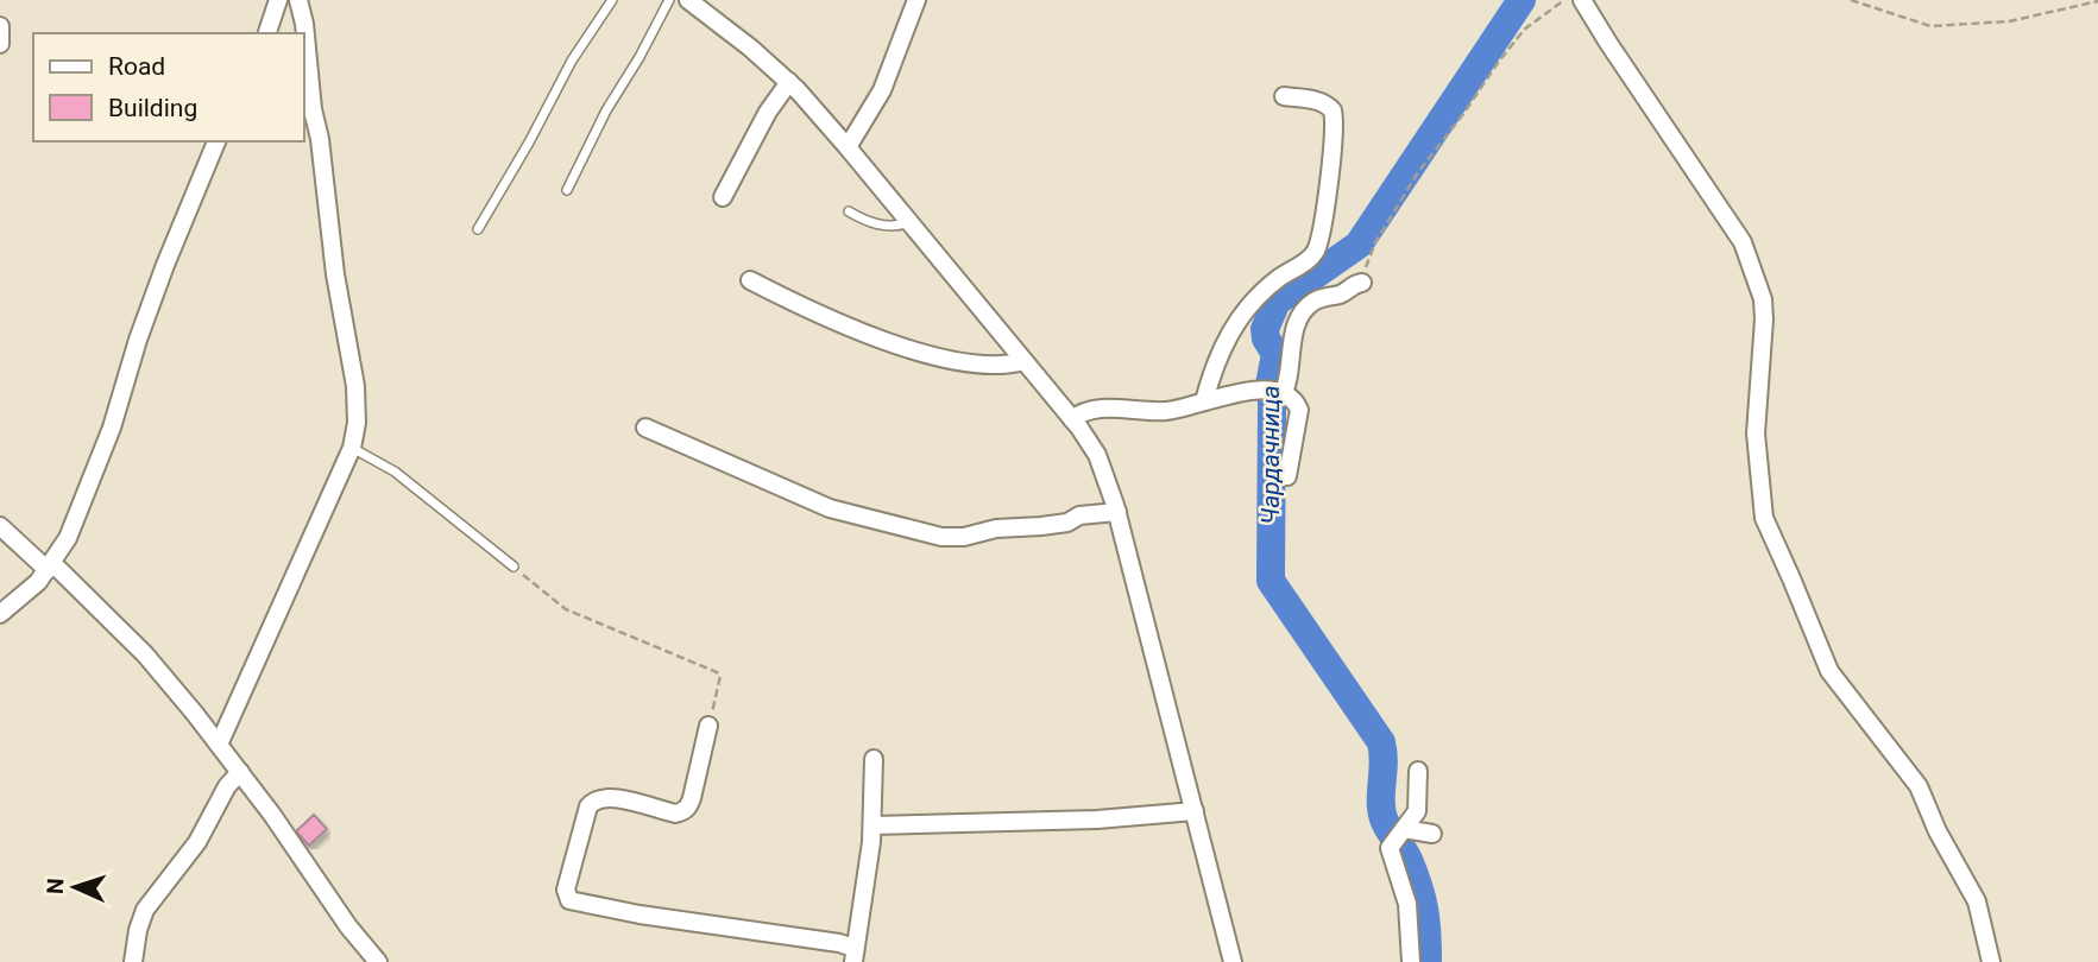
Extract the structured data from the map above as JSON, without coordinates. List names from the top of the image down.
{
  "water": ["Чардачница"],
  "legend": ["Road", "Building"],
  "north": "left"
}
